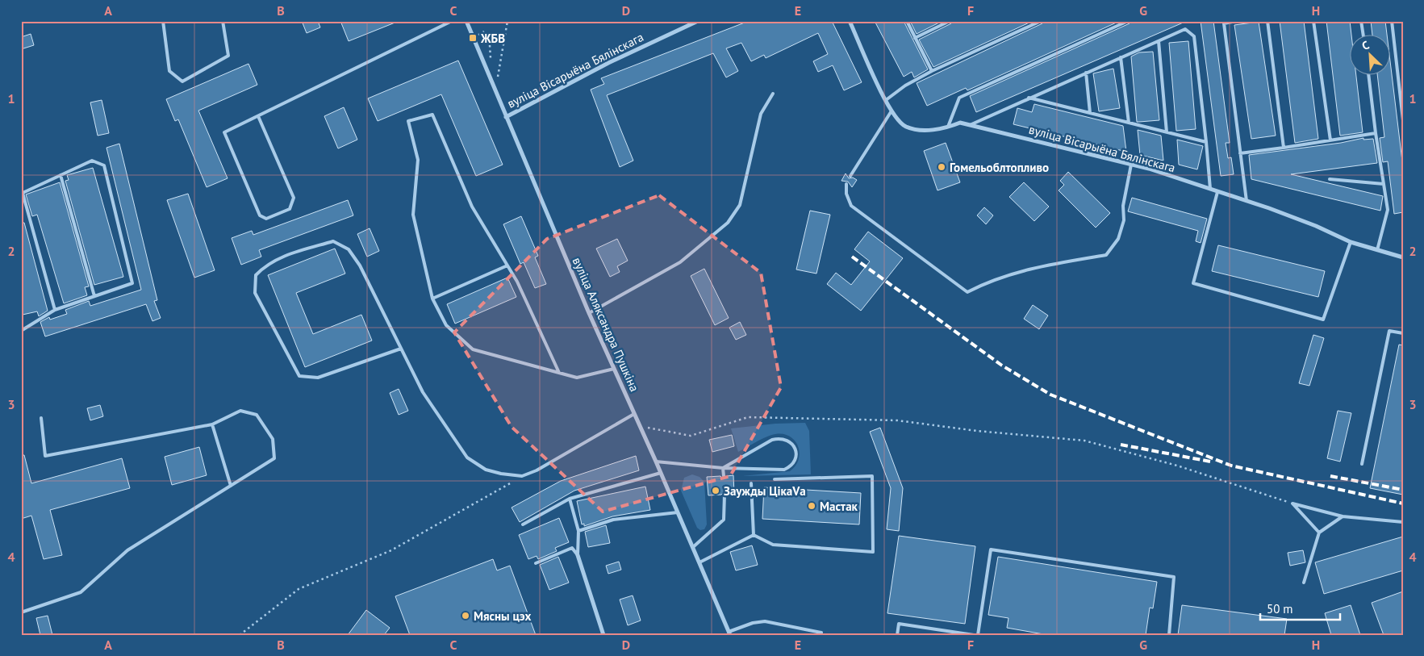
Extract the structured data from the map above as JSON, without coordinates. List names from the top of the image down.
{
  "streets": {
    "street": ["вуліца Вісарыёна Бялінскага", "вуліца Аляксандра Пушкіна"]
  },
  "crossings": [
    ["вуліца Вісарыёна Бялінскага", "вуліца Аляксандра Пушкіна"]
  ],
  "places": {
    "transit": ["ЖБВ"],
    "other": [
      "Гомельоблтопливо",
      "Заужды ЦікаVа",
      "Мастак",
      "Мясны цэх"
    ]
  },
  "scale_bar": "50 m",
  "north": "top left",
  "grid": {
    "columns": [
      "A",
      "B",
      "C",
      "D",
      "E",
      "F",
      "G",
      "H"
    ],
    "rows": [
      "1",
      "2",
      "3",
      "4"
    ]
  }
}
